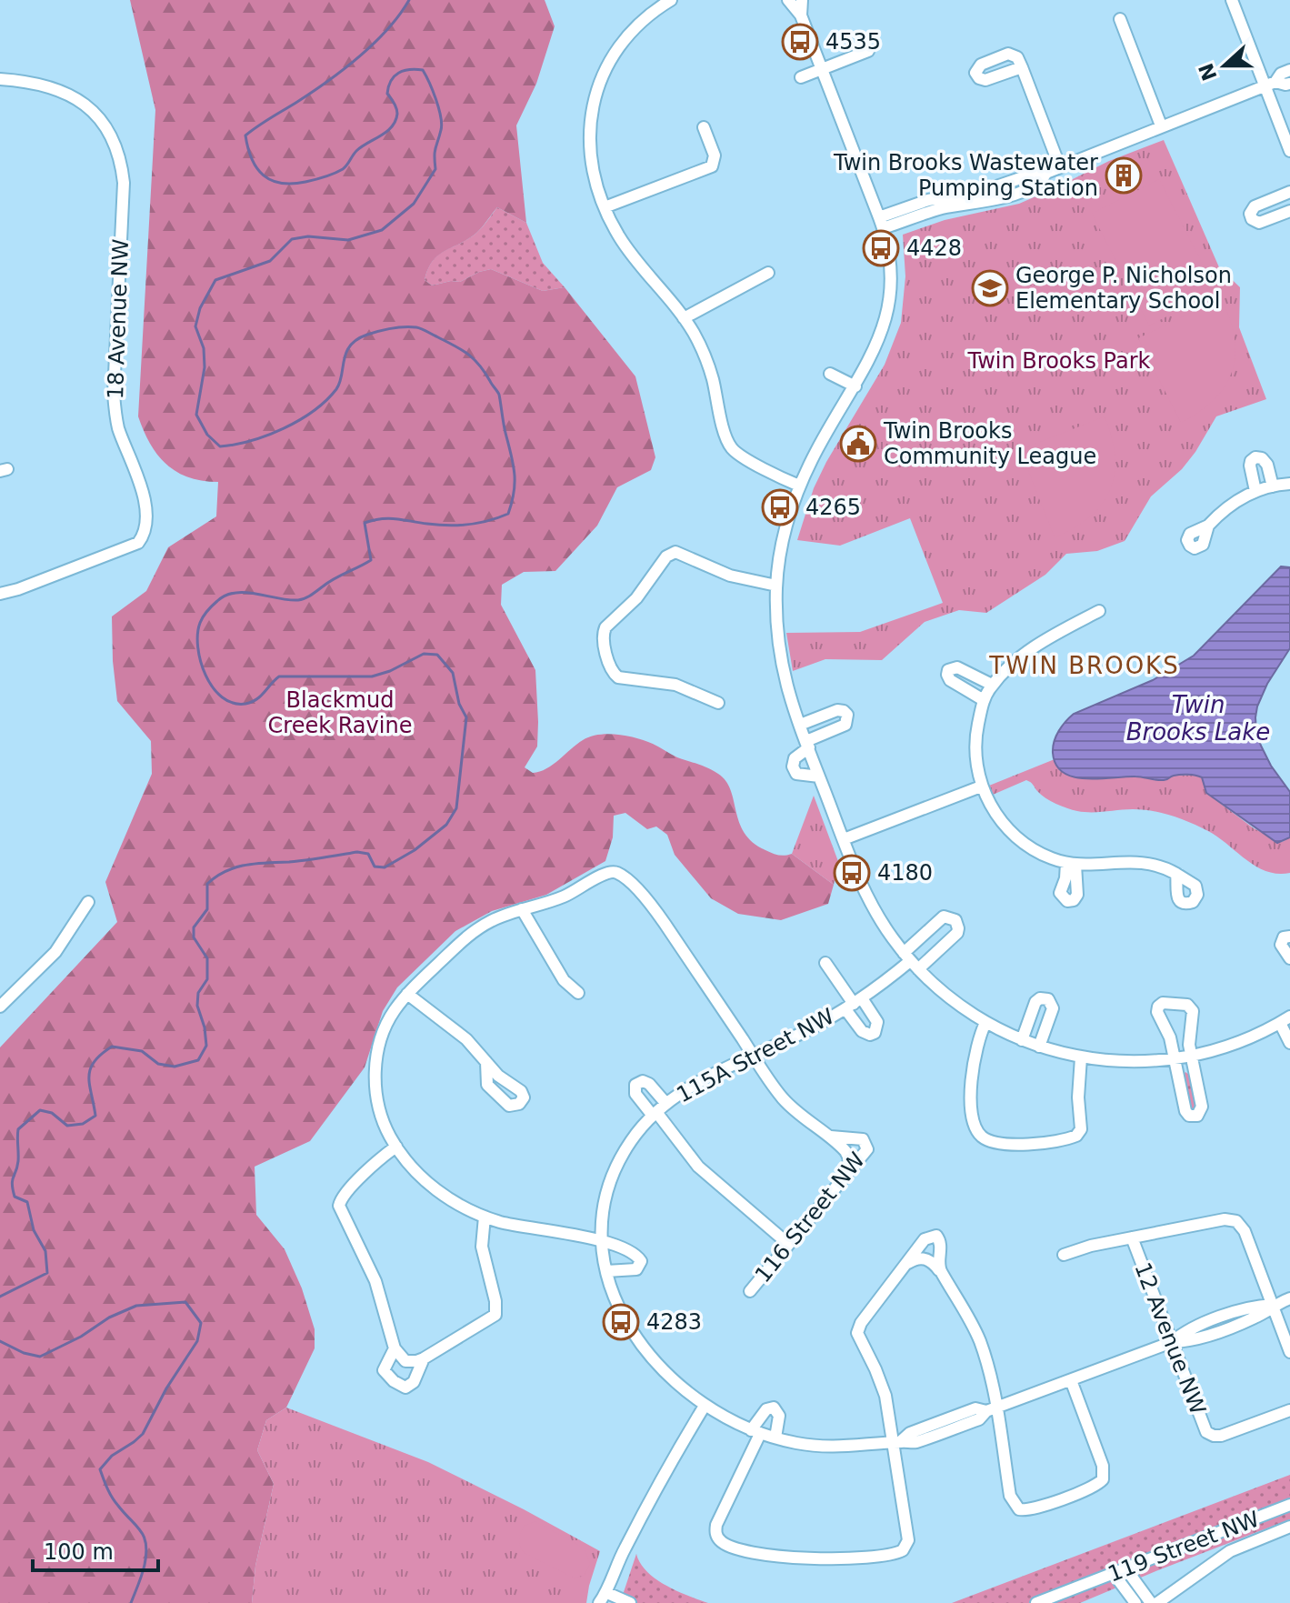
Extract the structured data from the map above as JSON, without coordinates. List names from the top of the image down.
{
  "streets": {
    "street": [
      "18 Avenue NW",
      "115A Street NW",
      "116 Street NW",
      "12 Avenue NW",
      "119 Street NW"
    ]
  },
  "crossings": [
    ["115A Street NW", "12 Avenue NW"]
  ],
  "districts": ["TWIN BROOKS"],
  "water": ["Twin Brooks Lake"],
  "parks": ["Twin Brooks Park", "Blackmud Creek Ravine"],
  "places": {
    "bus stop": [
      "4535",
      "4428",
      "4265",
      "4180",
      "4283"
    ],
    "building": ["Twin Brooks Wastewater Pumping Station"],
    "school or university": ["George P. Nicholson Elementary School"],
    "public building": ["Twin Brooks Community League"]
  },
  "scale_bar": "100 m",
  "north": "left"
}
